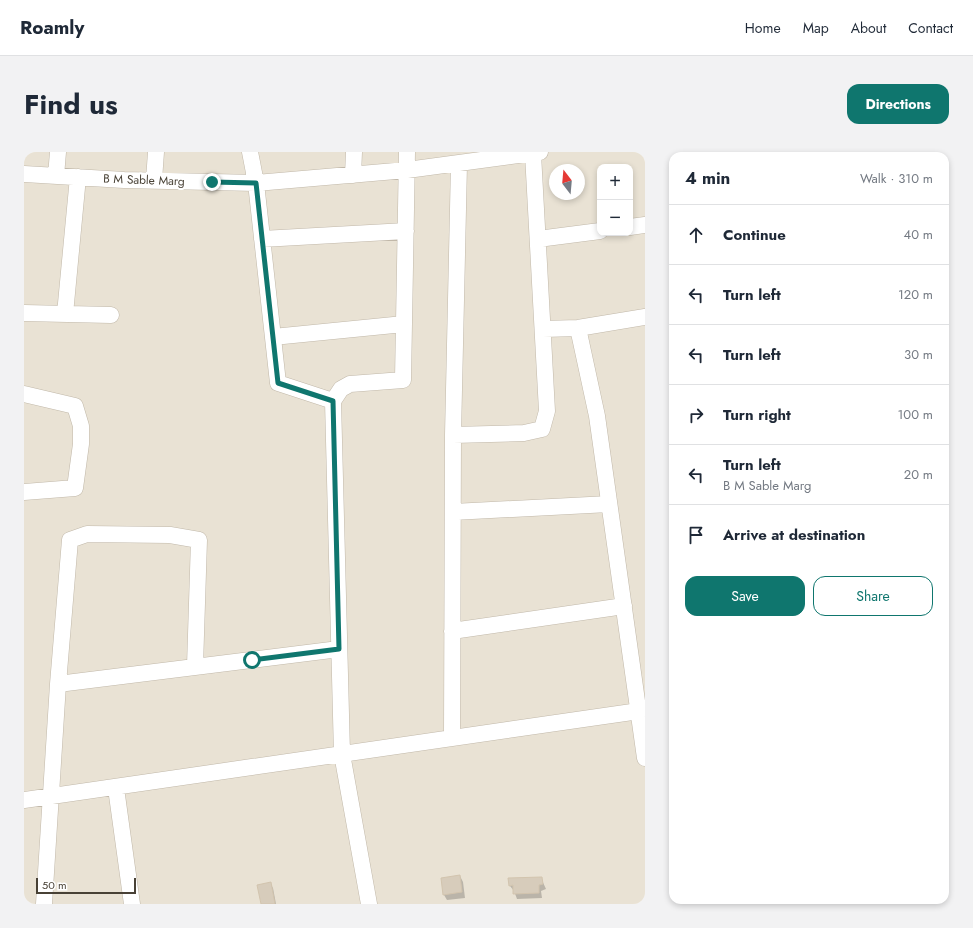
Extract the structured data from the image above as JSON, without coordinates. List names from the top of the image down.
{
  "streets": {
    "street": ["B M Sable Marg"]
  },
  "scale_bar": "50 m",
  "north": "top",
  "page": {
    "header": "Roamly",
    "nav": [
      "Home",
      "Map",
      "About",
      "Contact"
    ],
    "title": "Find us",
    "buttons": [
      "Directions",
      ["Save", "Share"]
    ],
    "heading": ["4 min", "Walk · 310 m"],
    "map_buttons": ["+", "−"],
    "list": [
      ["Continue", "40 m"],
      ["Turn left", "120 m"],
      ["Turn left", "30 m"],
      ["Turn right", "100 m"],
      ["Turn left", "B M Sable Marg", "20 m"],
      "Arrive at destination"
    ],
    "scale": "50 m"
  }
}
